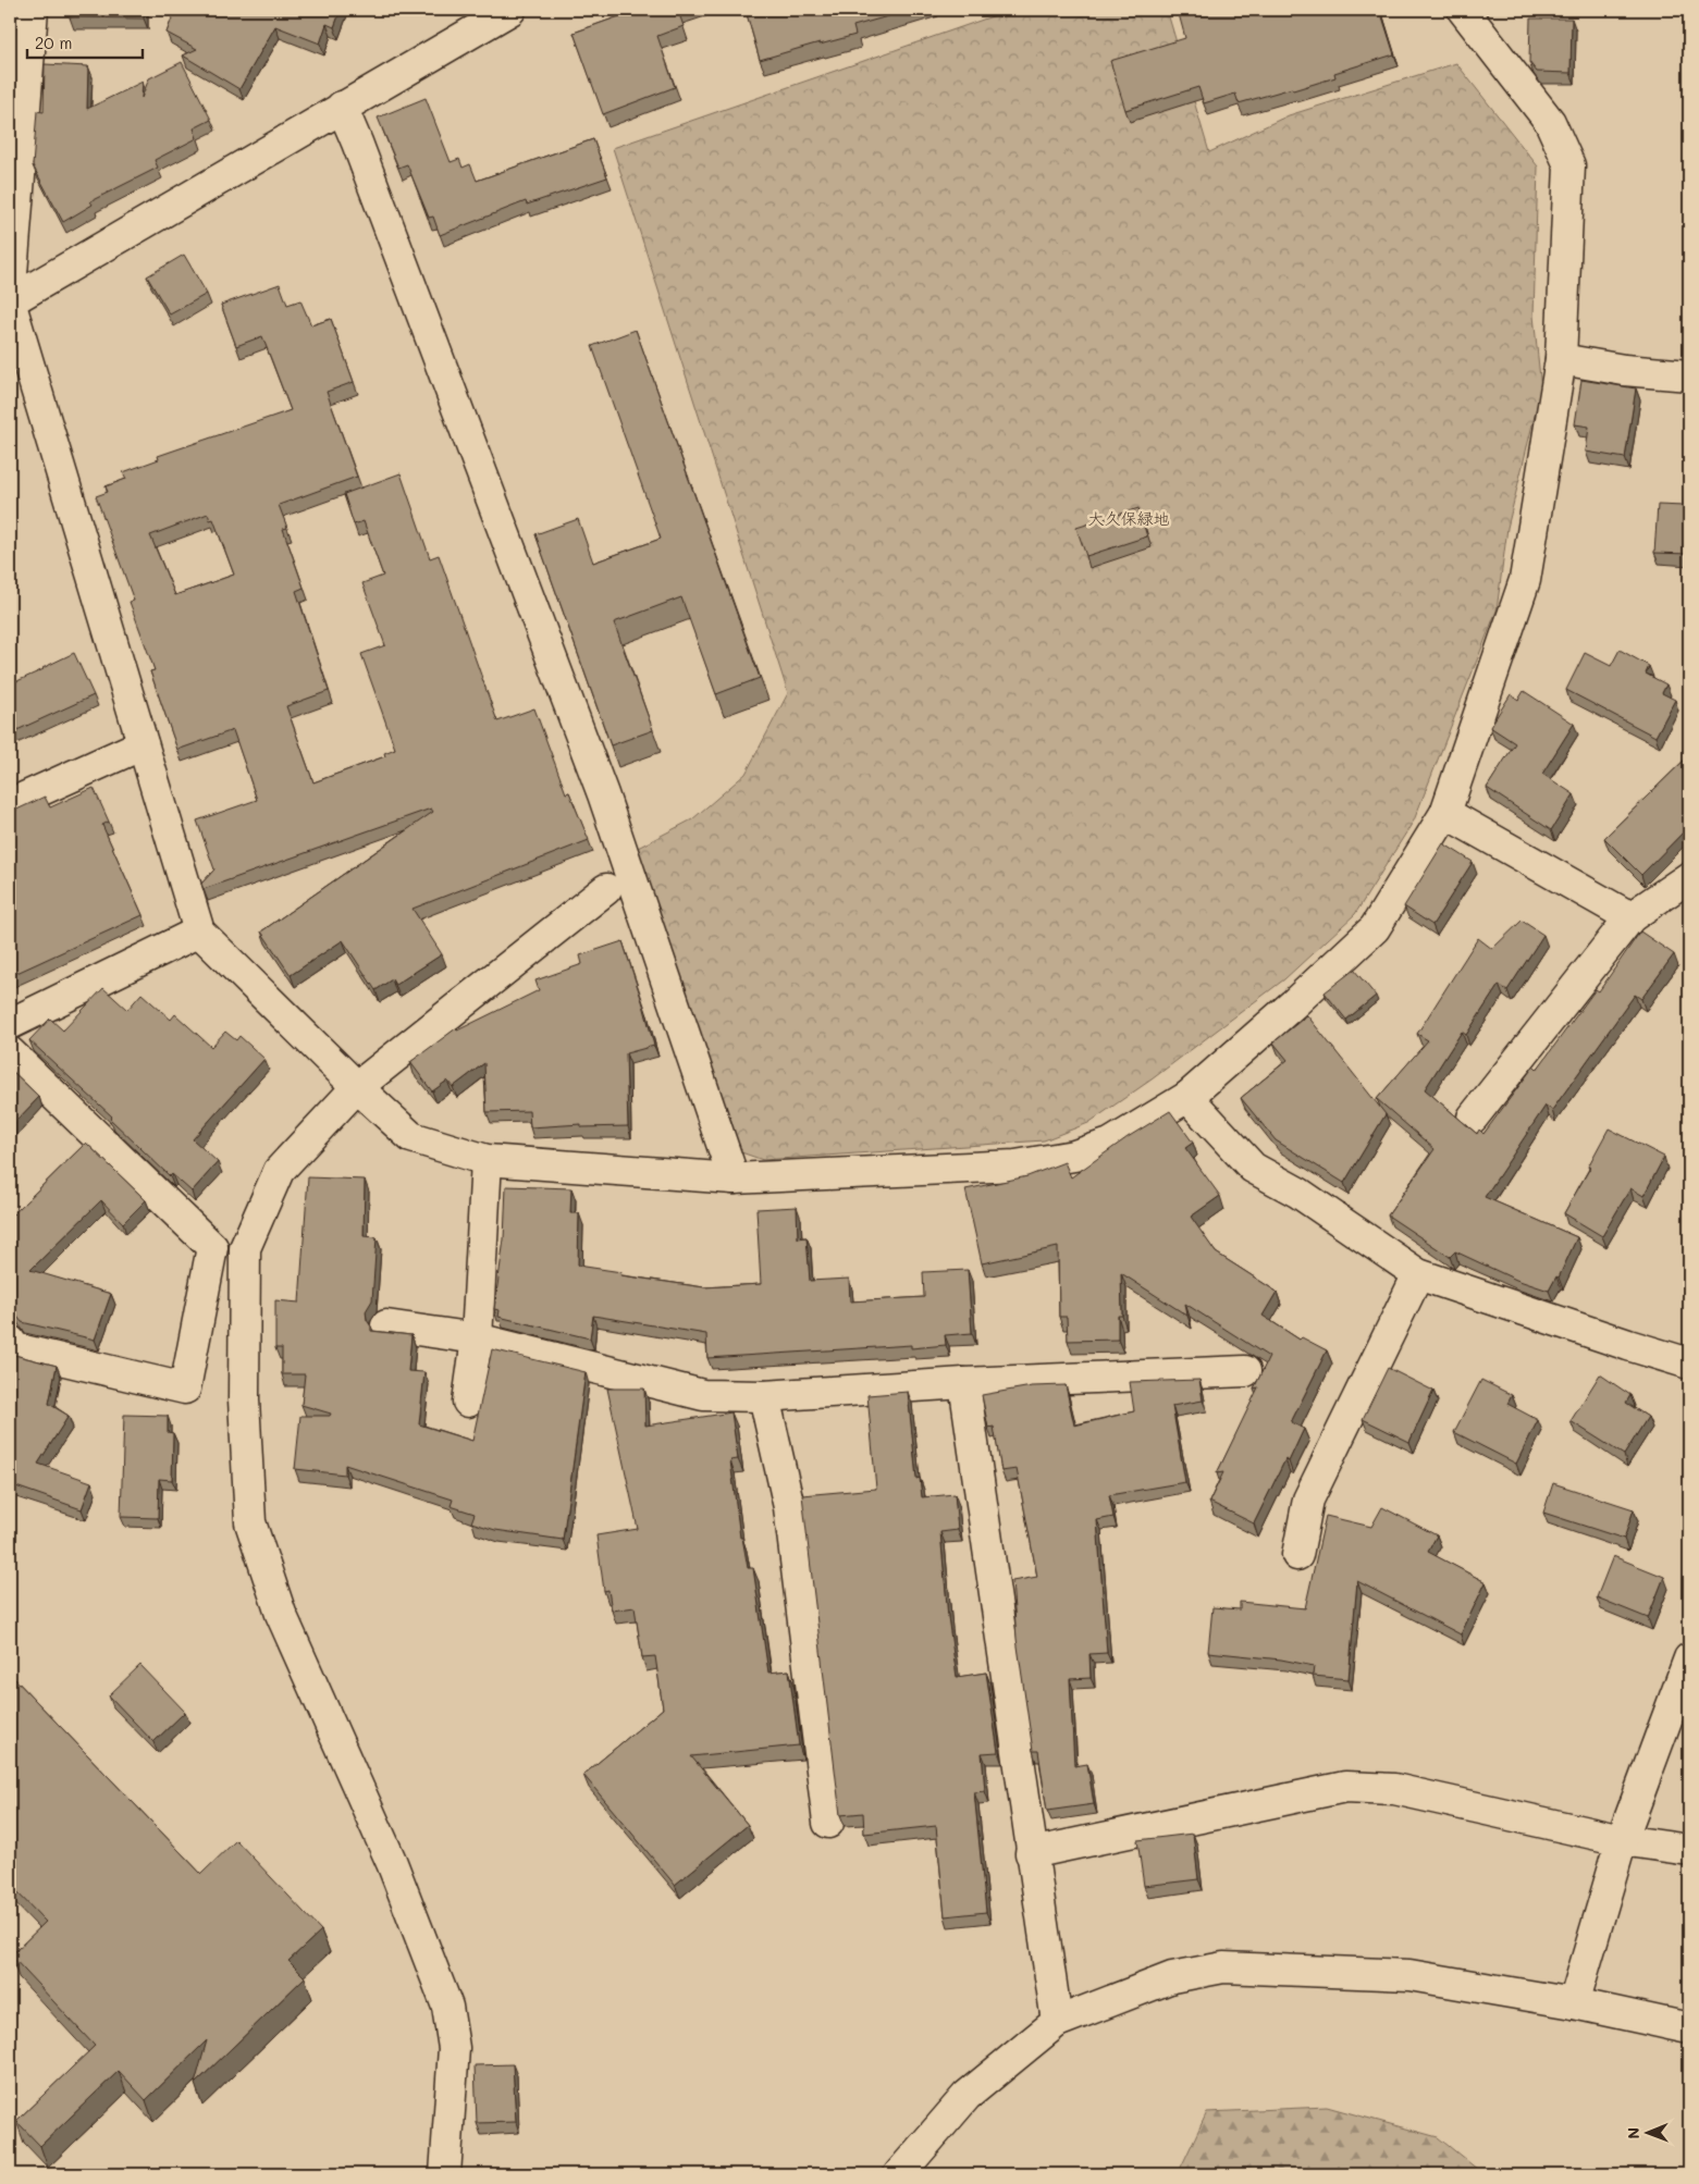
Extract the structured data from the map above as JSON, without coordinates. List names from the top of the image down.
{
  "parks": ["大久保緑地"],
  "scale_bar": "20 m",
  "north": "left"
}
